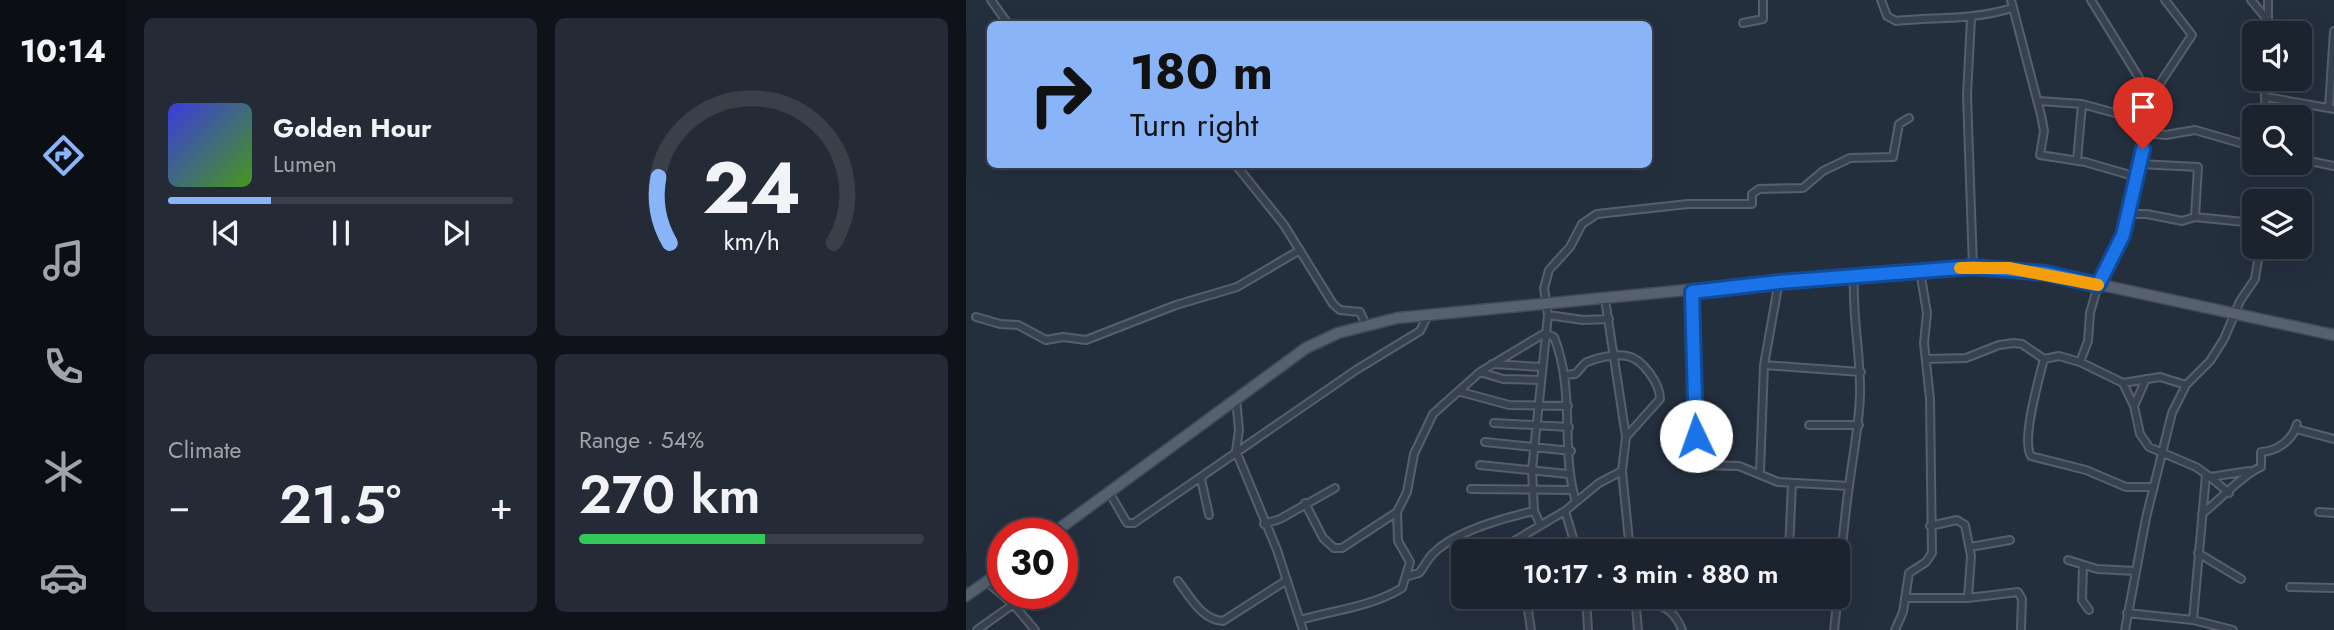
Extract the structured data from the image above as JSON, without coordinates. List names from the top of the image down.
{
  "page": {
    "tabs": "10:14",
    "turn": ["180 m", "Turn right"],
    "song": ["Golden Hour", "Lumen"],
    "tile": [
      "Climate",
      ["Range · 54%", "270 km"]
    ],
    "heat": ["−", "21.5°", "+"],
    "limit": "30",
    "trip": "10:17 · 3 min · 880 m",
    "gauge": ["24", "km/h"]
  }
}
